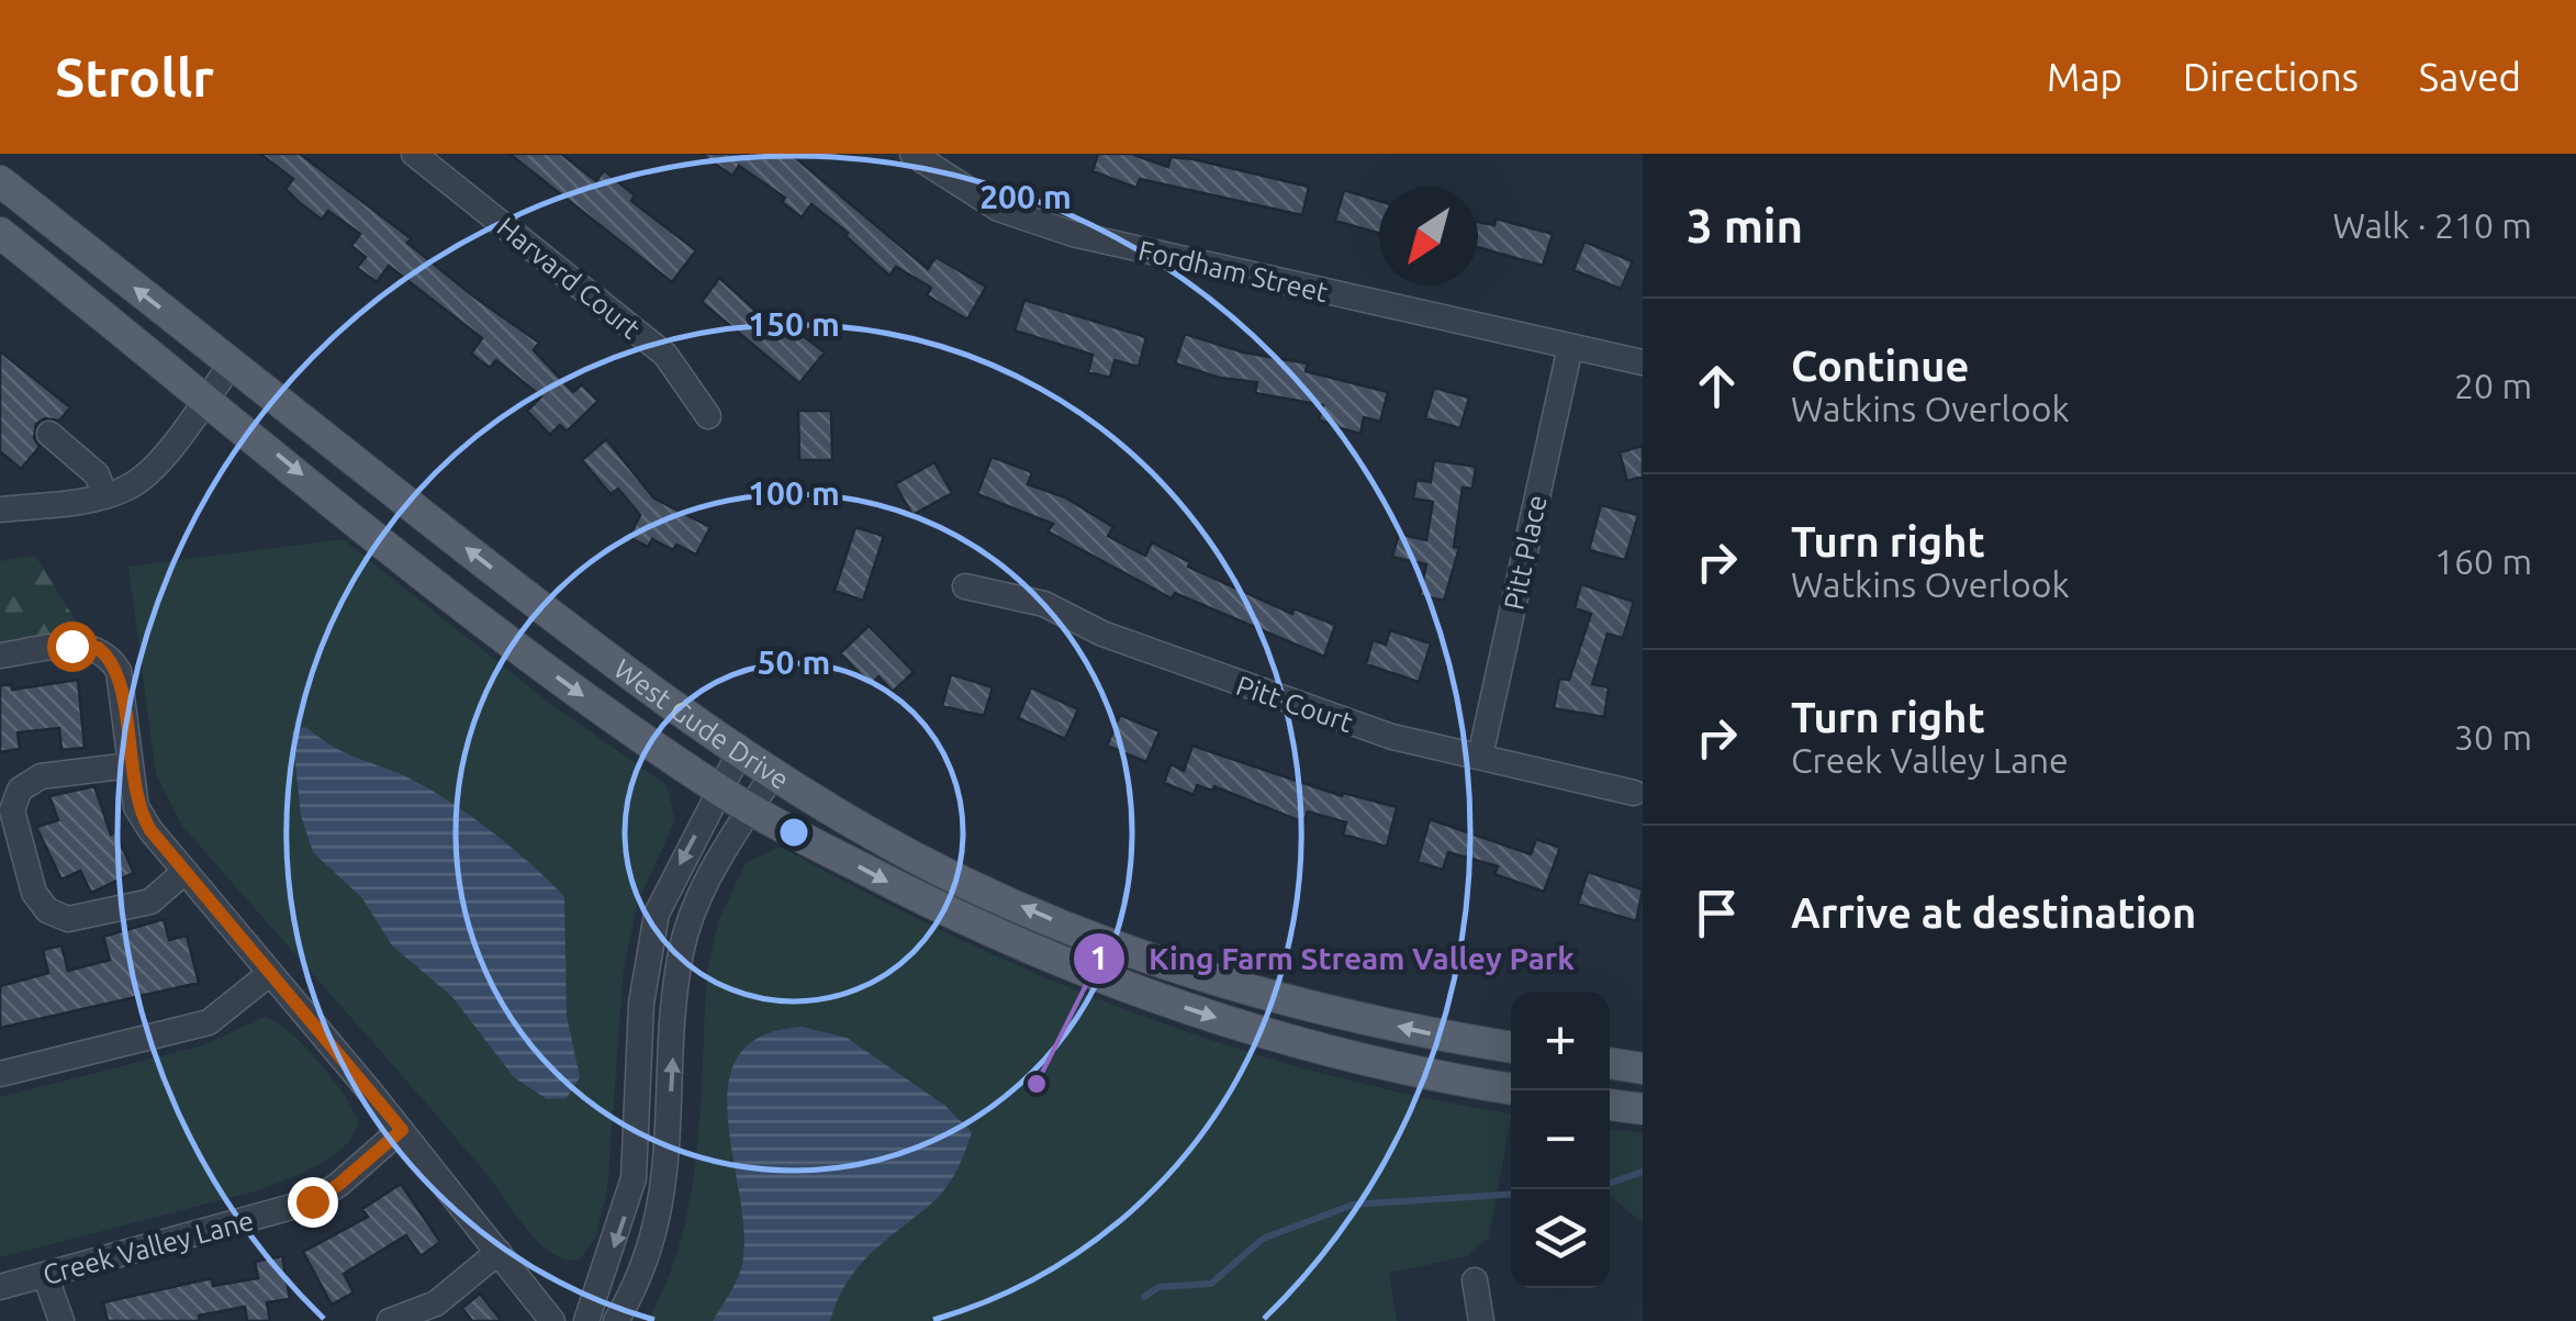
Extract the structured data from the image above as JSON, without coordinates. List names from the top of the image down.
{
  "streets": {
    "main road": ["West Gude Drive"],
    "street": [
      "Fordham Street",
      "Harvard Court",
      "Pitt Place",
      "Pitt Court",
      "Creek Valley Lane"
    ]
  },
  "crossings": [
    ["Fordham Street", "Pitt Place"],
    ["Pitt Place", "Pitt Court"]
  ],
  "places": ["King Farm Stream Valley Park"],
  "north": "bottom left",
  "page": {
    "header": "Strollr",
    "nav": ["Map", "Directions", "Saved"],
    "heading": ["3 min", "Walk · 210 m"],
    "list": [
      ["Continue", "Watkins Overlook", "20 m"],
      ["Turn right", "Watkins Overlook", "160 m"],
      ["Turn right", "Creek Valley Lane", "30 m"],
      "Arrive at destination"
    ],
    "map_buttons": ["+", "−"]
  },
  "rings": [
    "200 m",
    "150 m",
    "100 m",
    "50 m"
  ]
}
